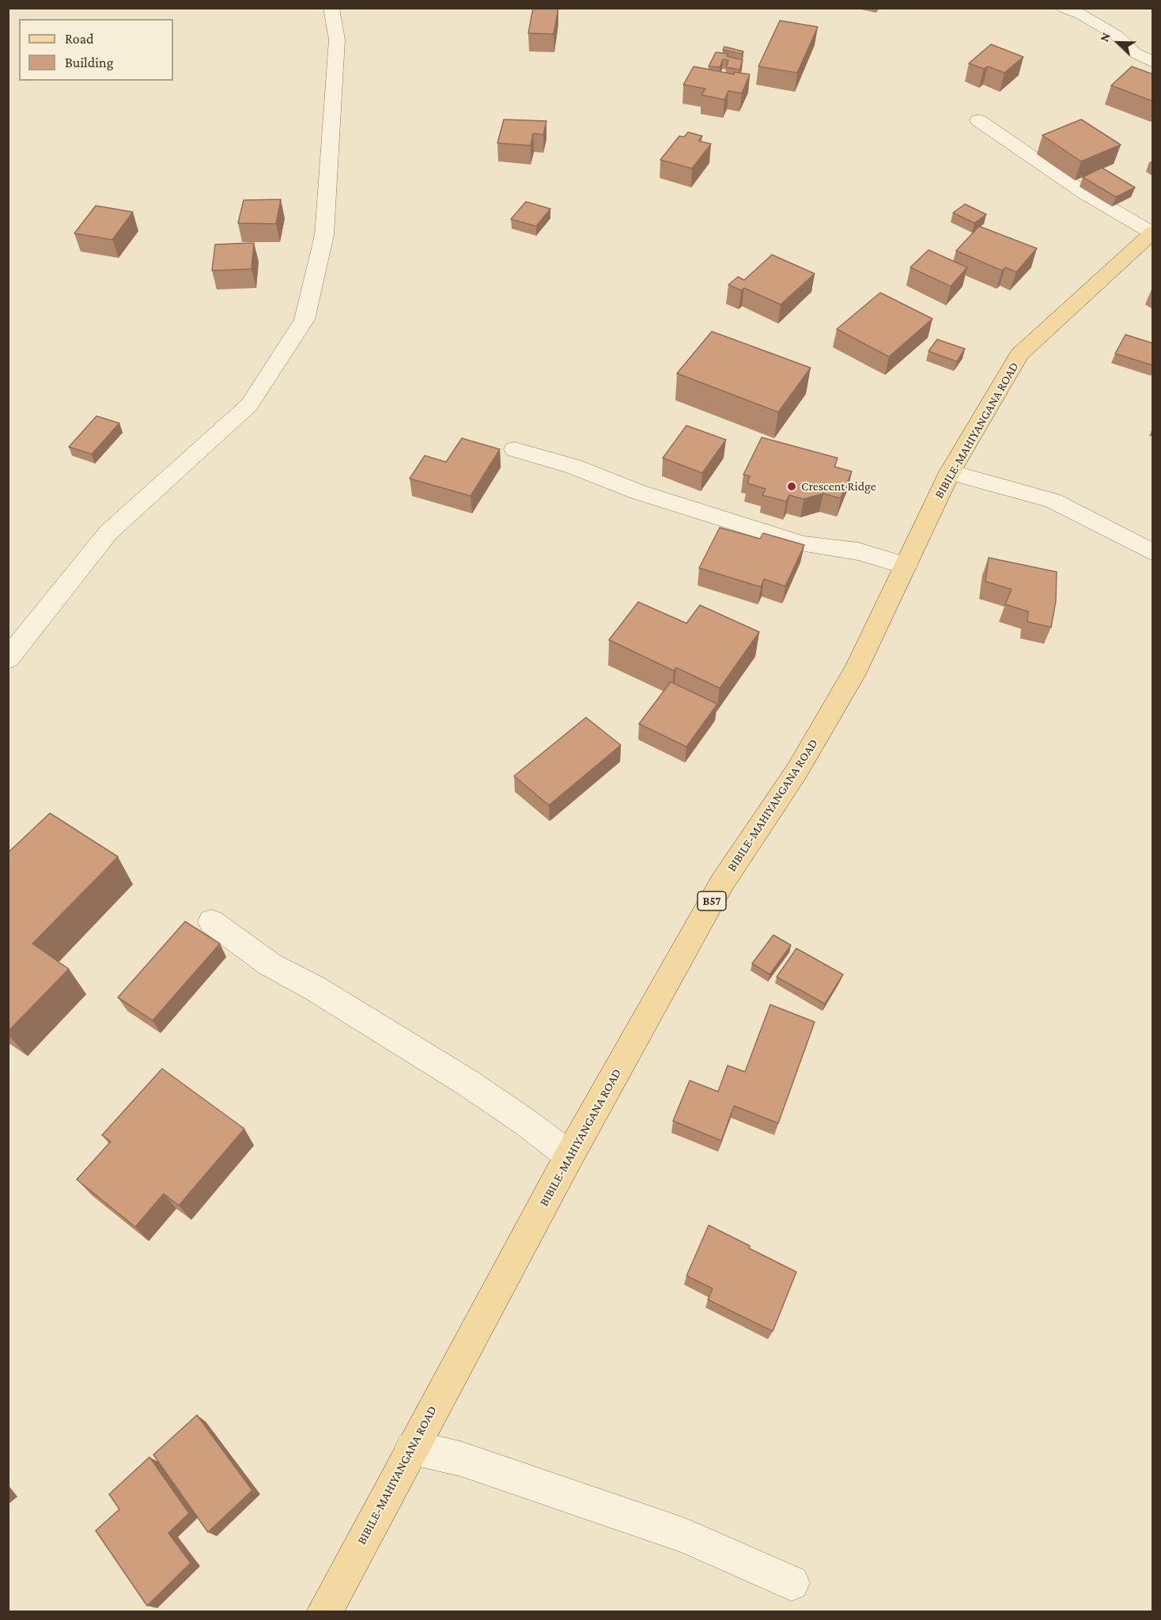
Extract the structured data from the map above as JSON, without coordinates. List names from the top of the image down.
{
  "streets": {
    "main road": ["BIBILE-MAHIYANGANA ROAD", "B57"]
  },
  "places": ["Crescent Ridge"],
  "legend": ["Road", "Building"],
  "north": "top left"
}
